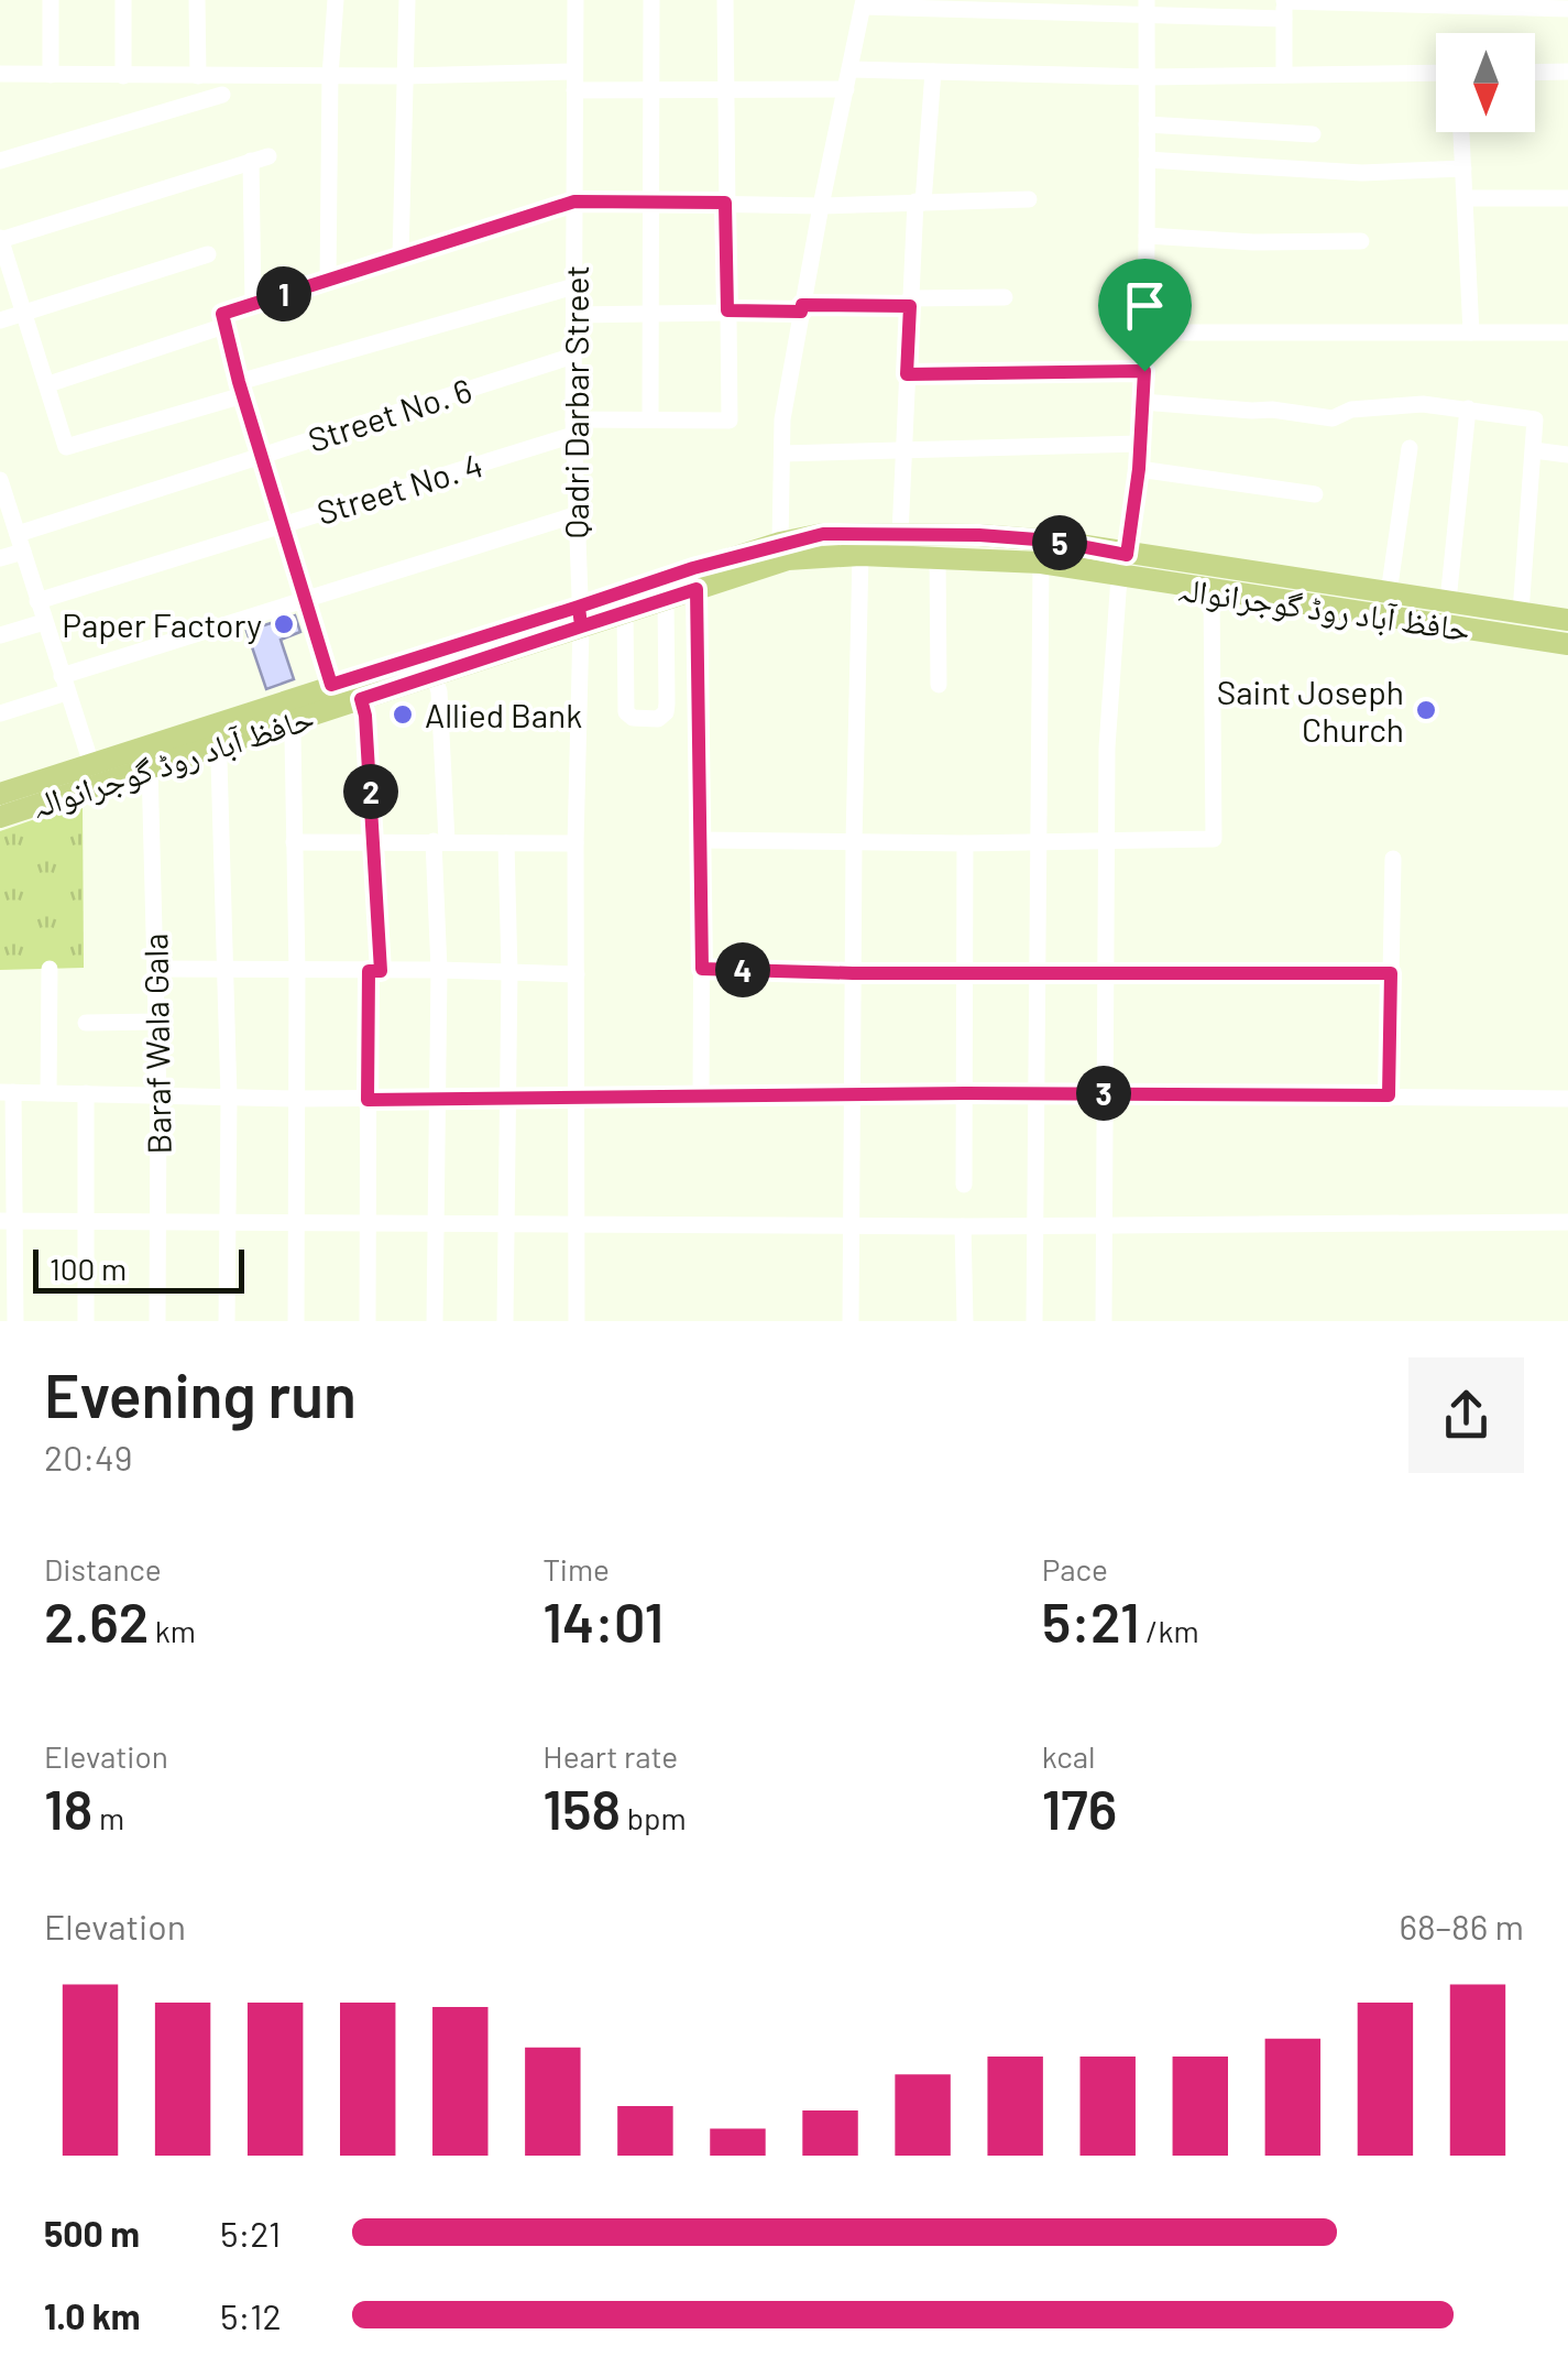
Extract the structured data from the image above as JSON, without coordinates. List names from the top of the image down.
{
  "streets": {
    "main road": ["حافظ آباد روڈ گوجرانوالہ"],
    "street": [
      "Qadri Darbar Street",
      "Street No. 6",
      "Street No. 4",
      "Baraf Wala Gala"
    ]
  },
  "crossings": [
    ["Qadri Darbar Street", "Street No. 6"],
    ["Qadri Darbar Street", "Street No. 4"],
    ["Qadri Darbar Street", "حافظ آباد روڈ گوجرانوالہ"],
    ["حافظ آباد روڈ گوجرانوالہ", "Baraf Wala Gala"]
  ],
  "places": ["Paper Factory", "Saint Joseph Church", "Allied Bank"],
  "scale_bar": "100 m",
  "north": "bottom",
  "page": {
    "pins": [
      "1",
      "5",
      "2",
      "4",
      "3"
    ],
    "scale": "100 m",
    "heading": ["Evening run", "20:49"],
    "stats": [
      ["Distance", "2.62 km"],
      ["Time", "14:01"],
      ["Pace", "5:21 /km"],
      ["Elevation", "18 m"],
      ["Heart rate", "158 bpm"],
      ["kcal", "176"]
    ],
    "chart": ["Elevation", "68–86 m"],
    "list": [
      {
        "name": "500 m",
        "note": "5:21"
      },
      {
        "name": "1.0 km",
        "note": "5:12"
      }
    ]
  }
}
